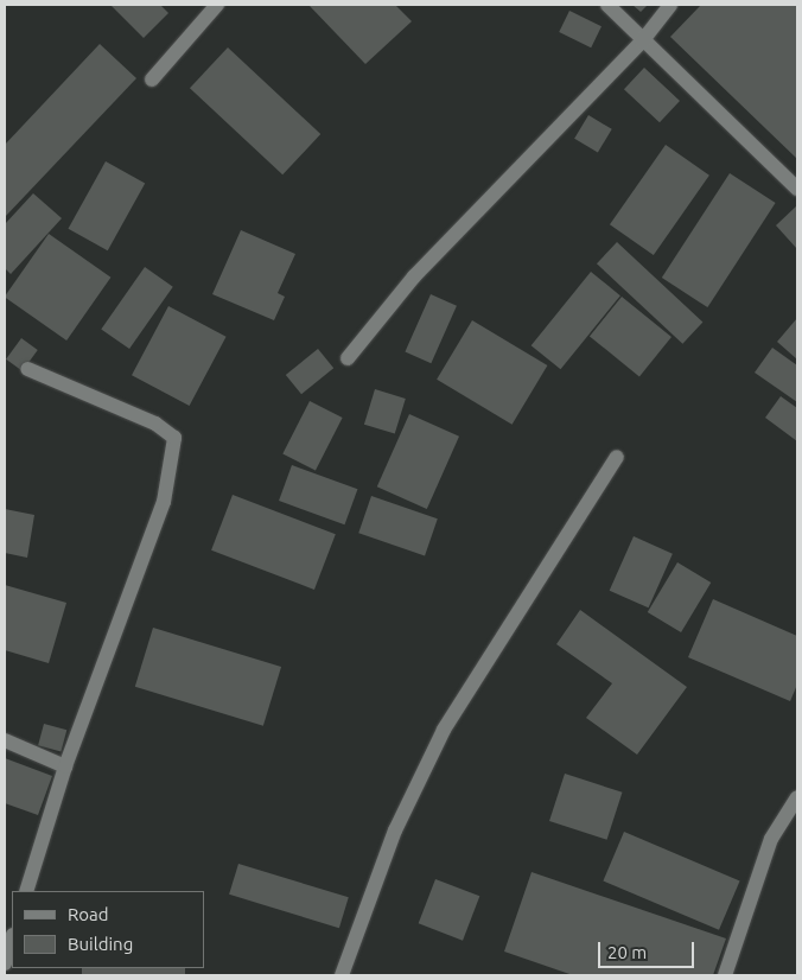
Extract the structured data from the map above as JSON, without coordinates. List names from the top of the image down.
{
  "legend": ["Road", "Building"],
  "scale_bar": "20 m"
}
